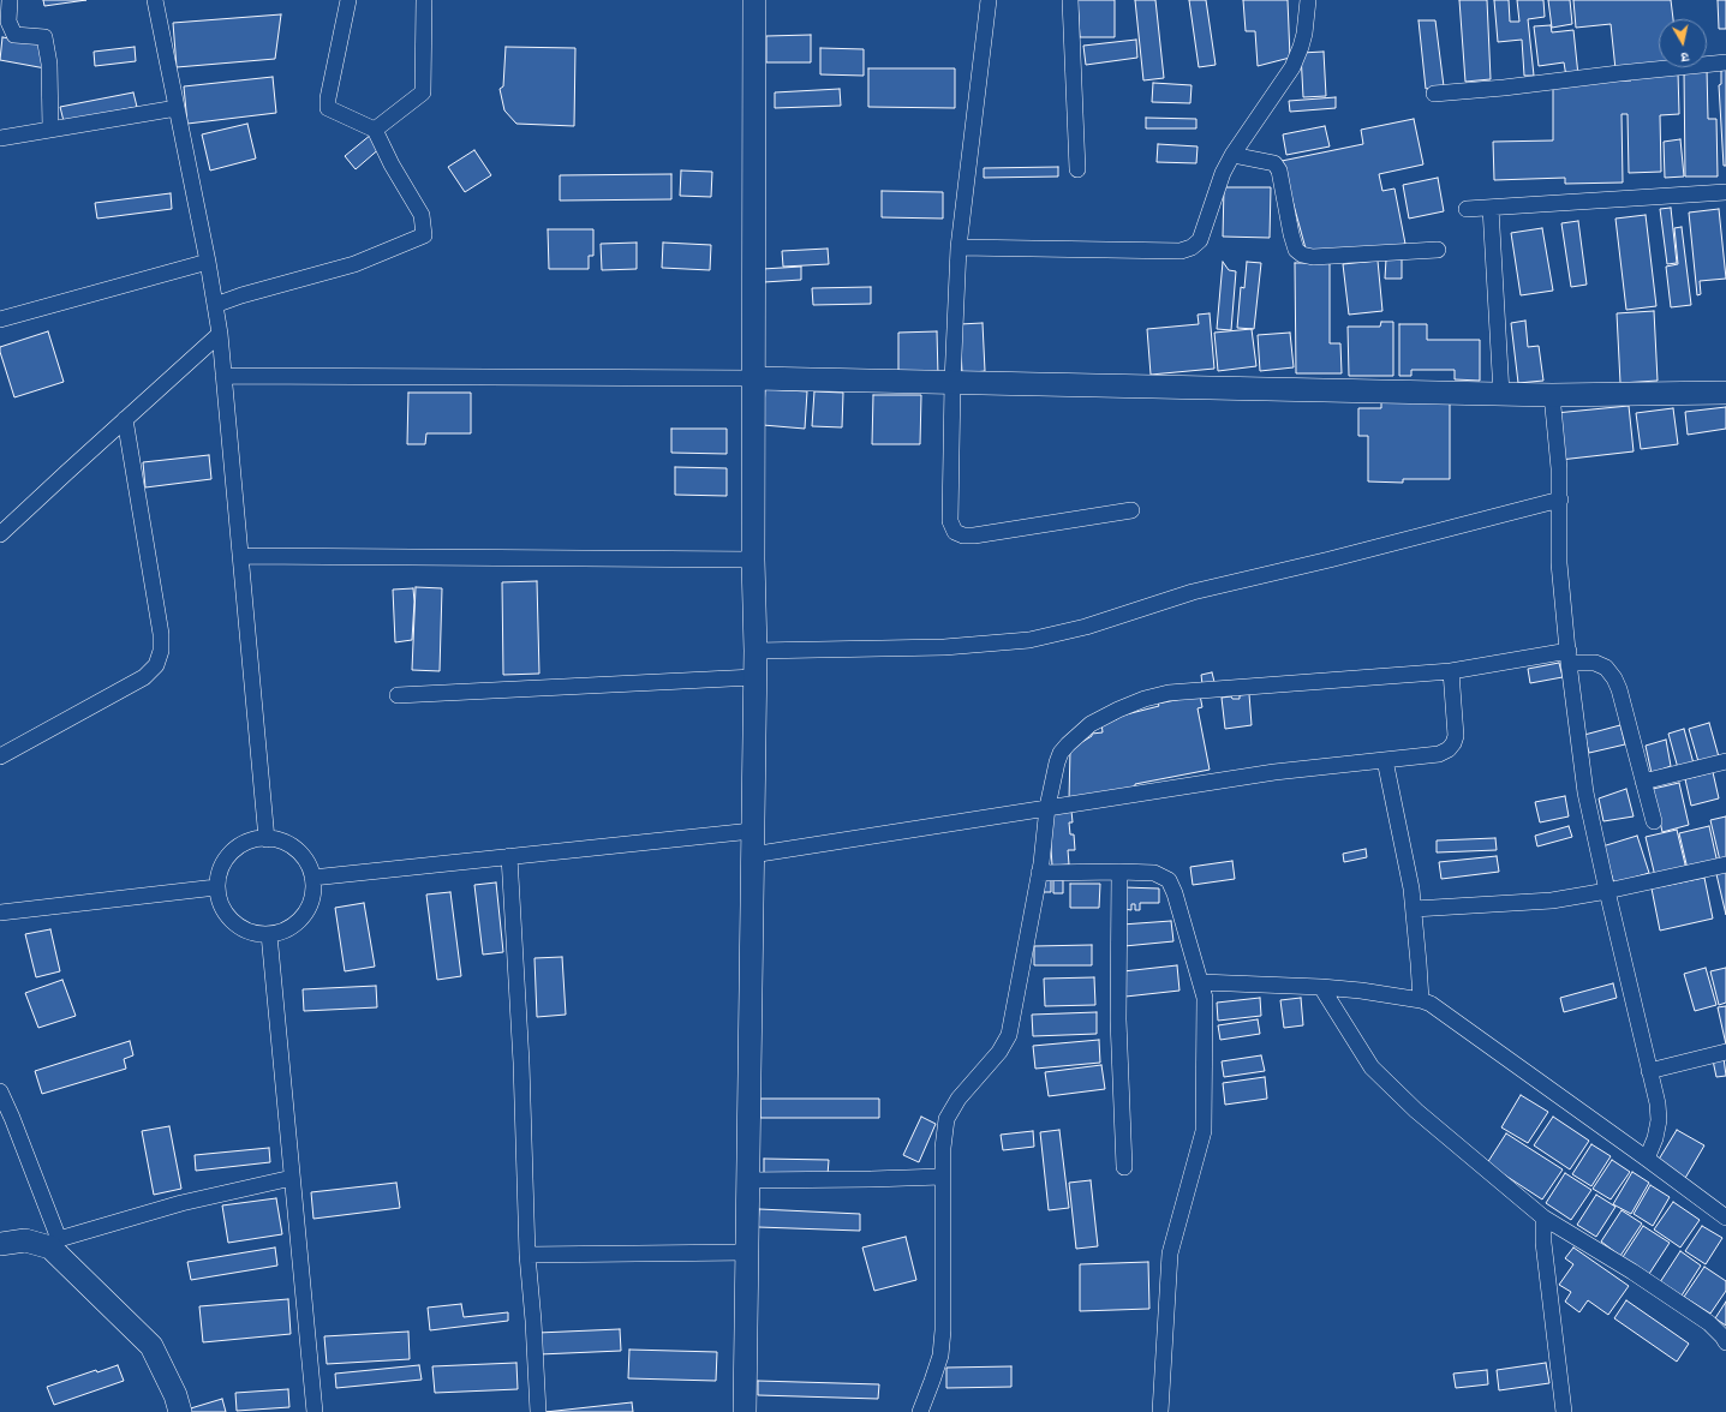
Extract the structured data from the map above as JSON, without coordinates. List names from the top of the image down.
{
  "north": "bottom"
}
